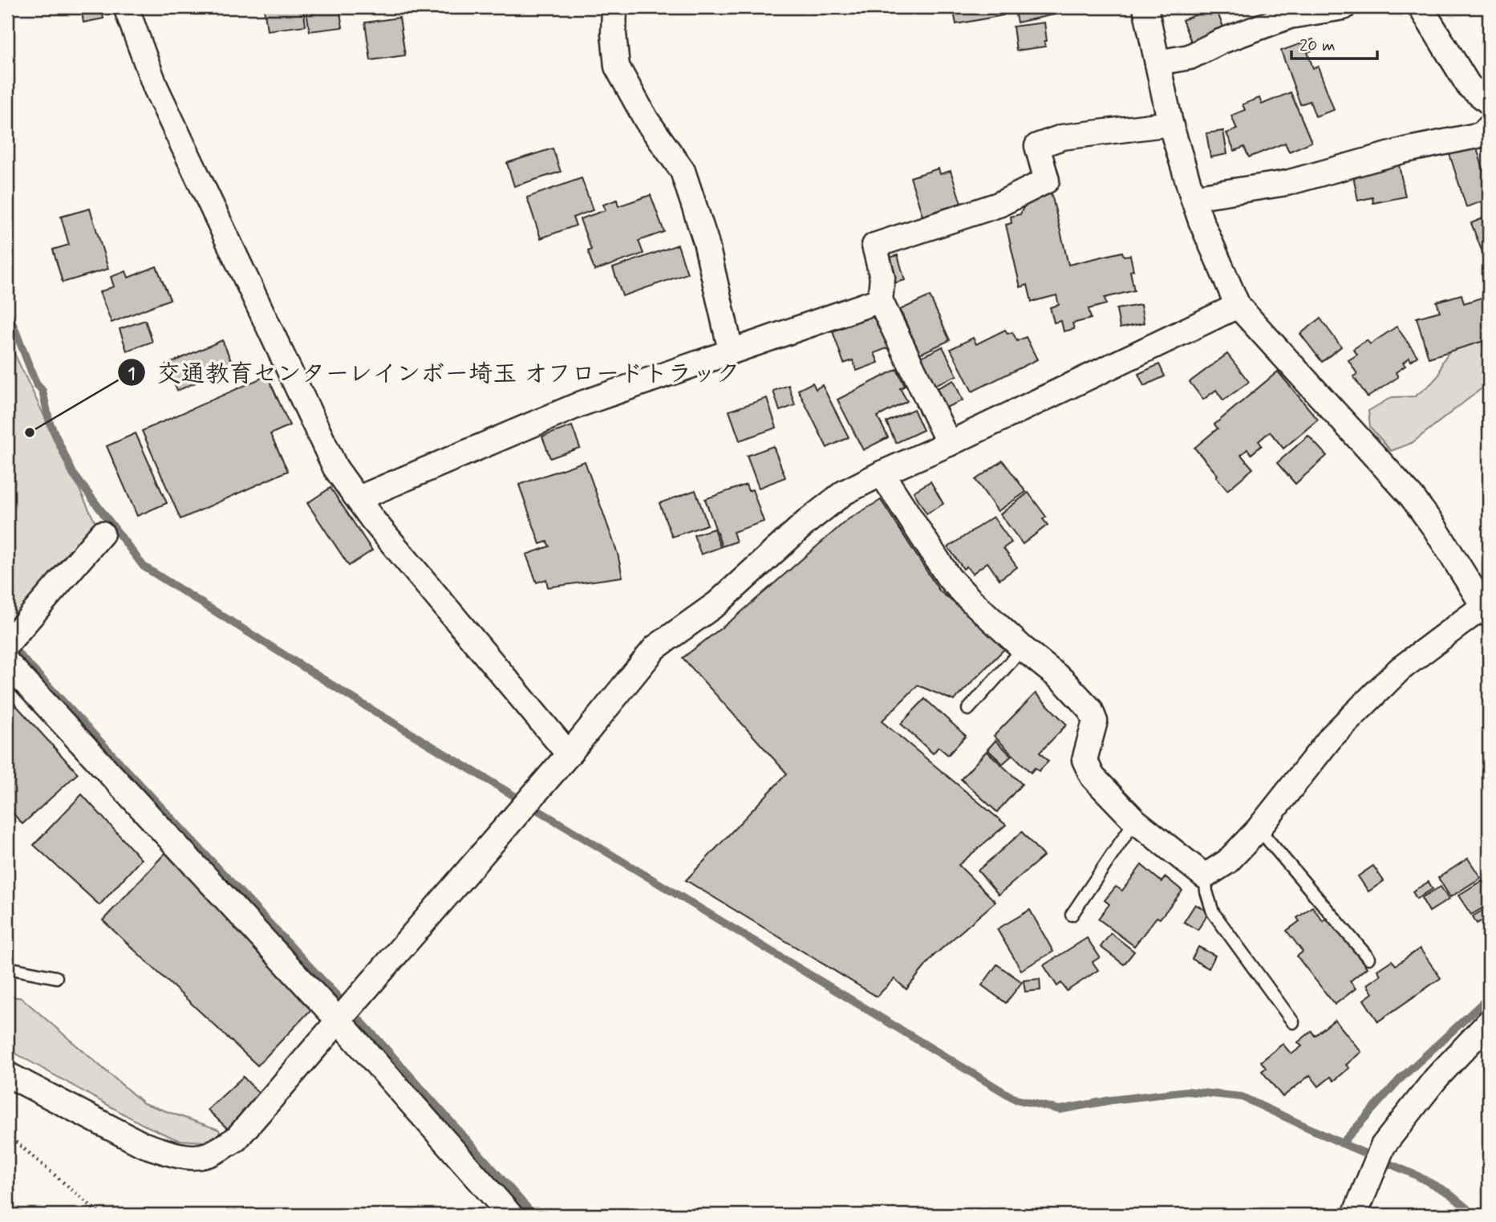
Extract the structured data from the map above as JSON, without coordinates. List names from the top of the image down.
{
  "places": ["交通教育センターレインボー埼玉 オフロードトラック"],
  "scale_bar": "20 m"
}
